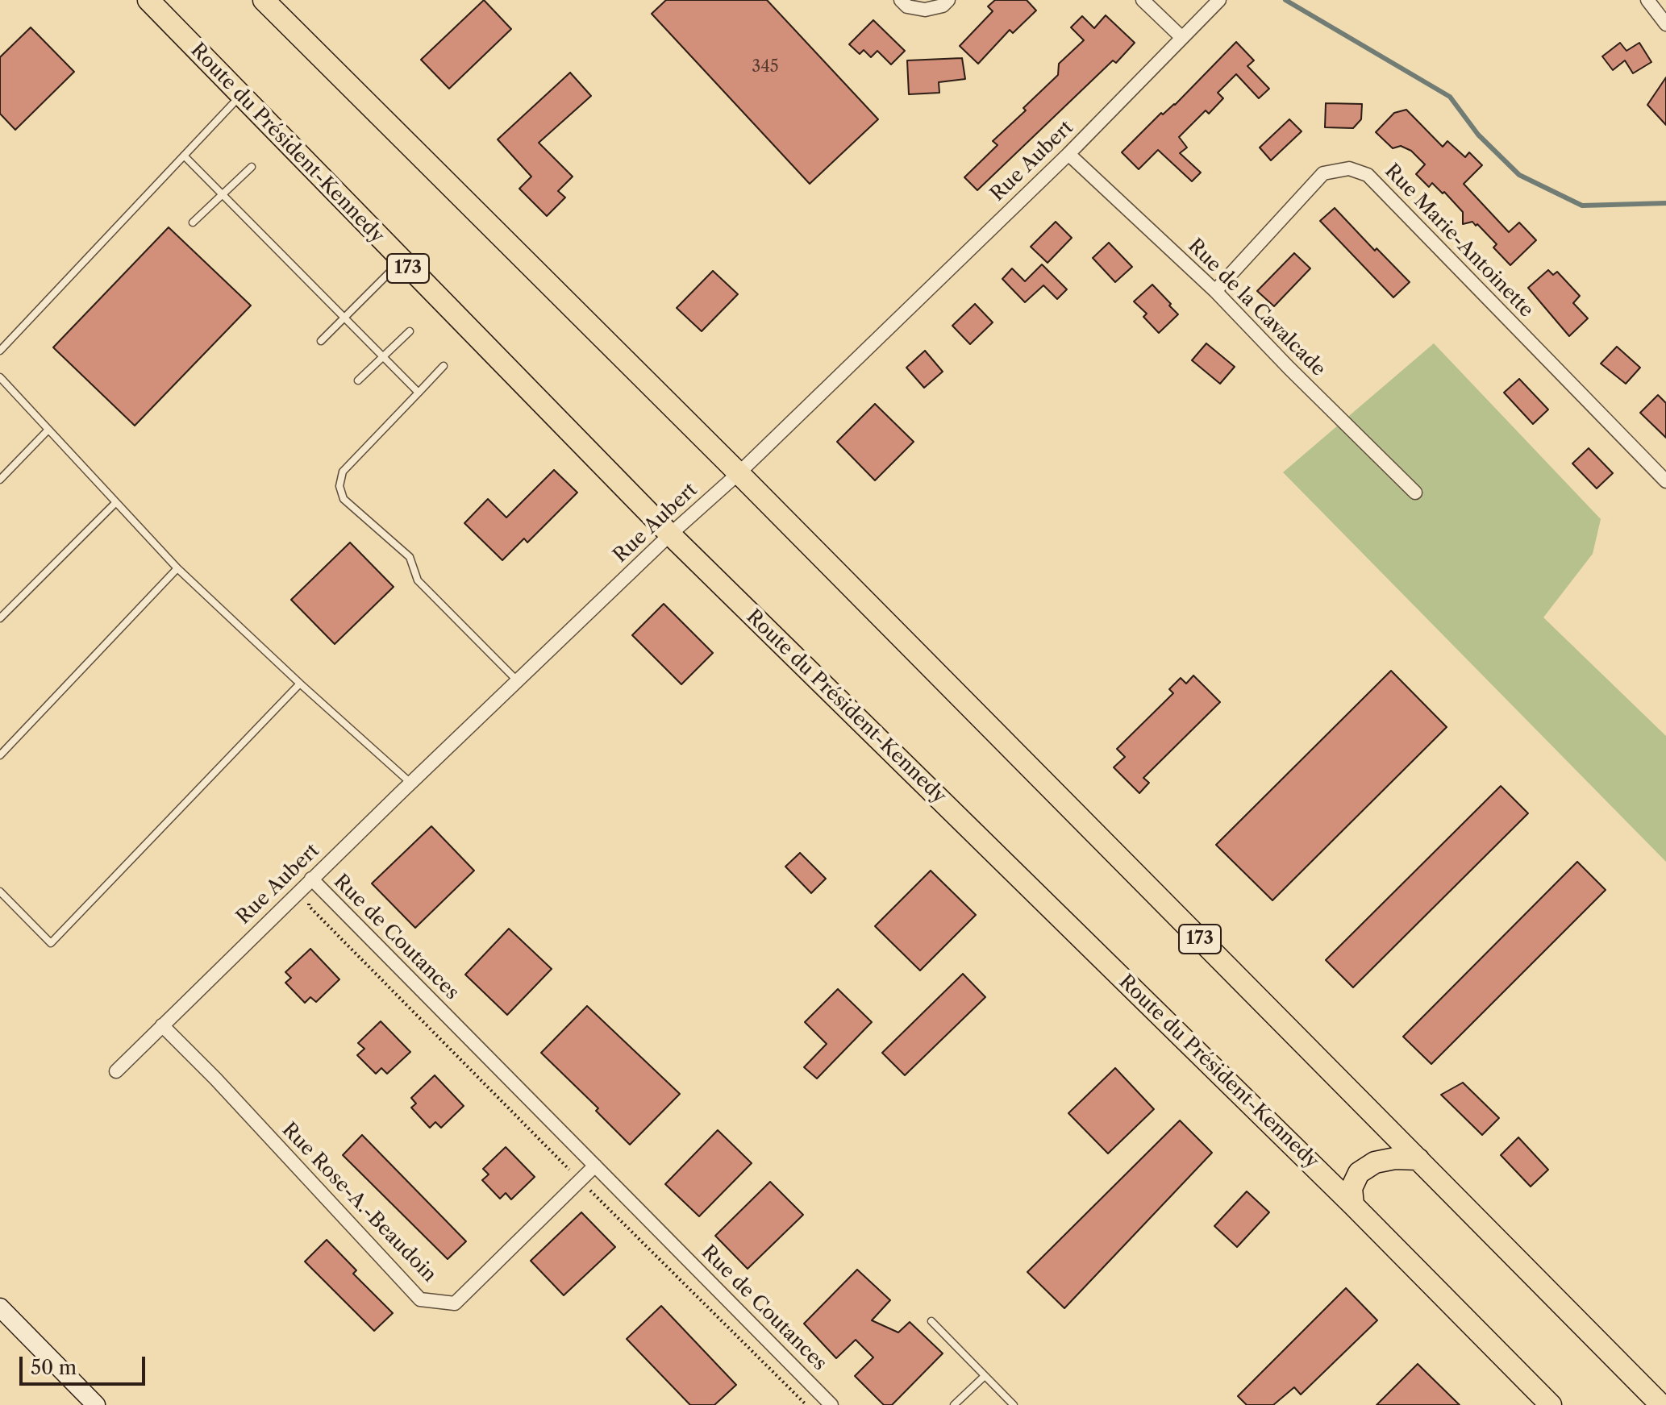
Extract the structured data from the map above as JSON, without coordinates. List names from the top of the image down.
{
  "streets": {
    "main road": ["Route du Président-Kennedy", "173"],
    "street": [
      "Rue Aubert",
      "Rue Marie-Antoinette",
      "Rue de la Cavalcade",
      "Rue de Coutances",
      "Rue Rose-A.-Beaudoin"
    ]
  },
  "crossings": [
    ["Route du Président-Kennedy", "Rue Aubert"],
    ["Rue Aubert", "173"],
    ["Rue Aubert", "Rue de la Cavalcade"],
    ["Rue Aubert", "Rue de Coutances"],
    ["Rue Aubert", "Rue Rose-A.-Beaudoin"],
    ["Rue Marie-Antoinette", "Rue de la Cavalcade"],
    ["Rue de Coutances", "Rue Rose-A.-Beaudoin"]
  ],
  "house_numbers": ["345"],
  "scale_bar": "50 m"
}
